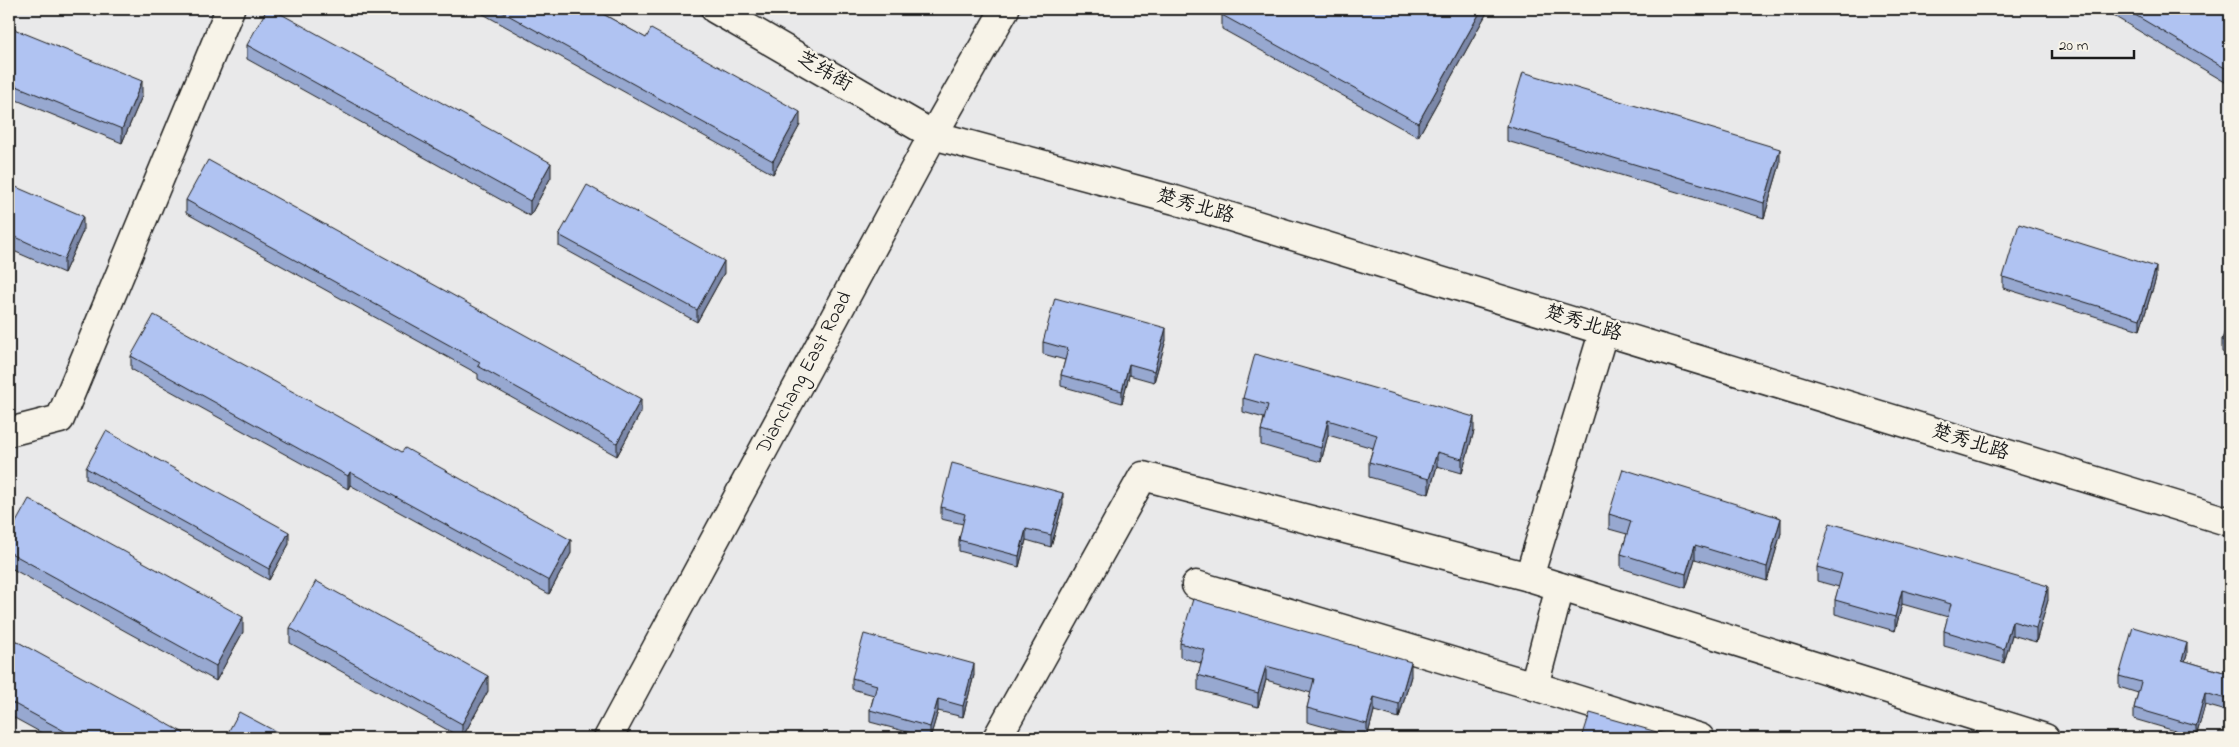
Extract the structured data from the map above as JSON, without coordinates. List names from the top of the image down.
{
  "streets": {
    "street": ["芝纬街", "楚秀北路", "Dianchang East Road"]
  },
  "crossings": [
    ["芝纬街", "楚秀北路"],
    ["芝纬街", "Dianchang East Road"],
    ["楚秀北路", "Dianchang East Road"]
  ],
  "scale_bar": "20 m"
}
